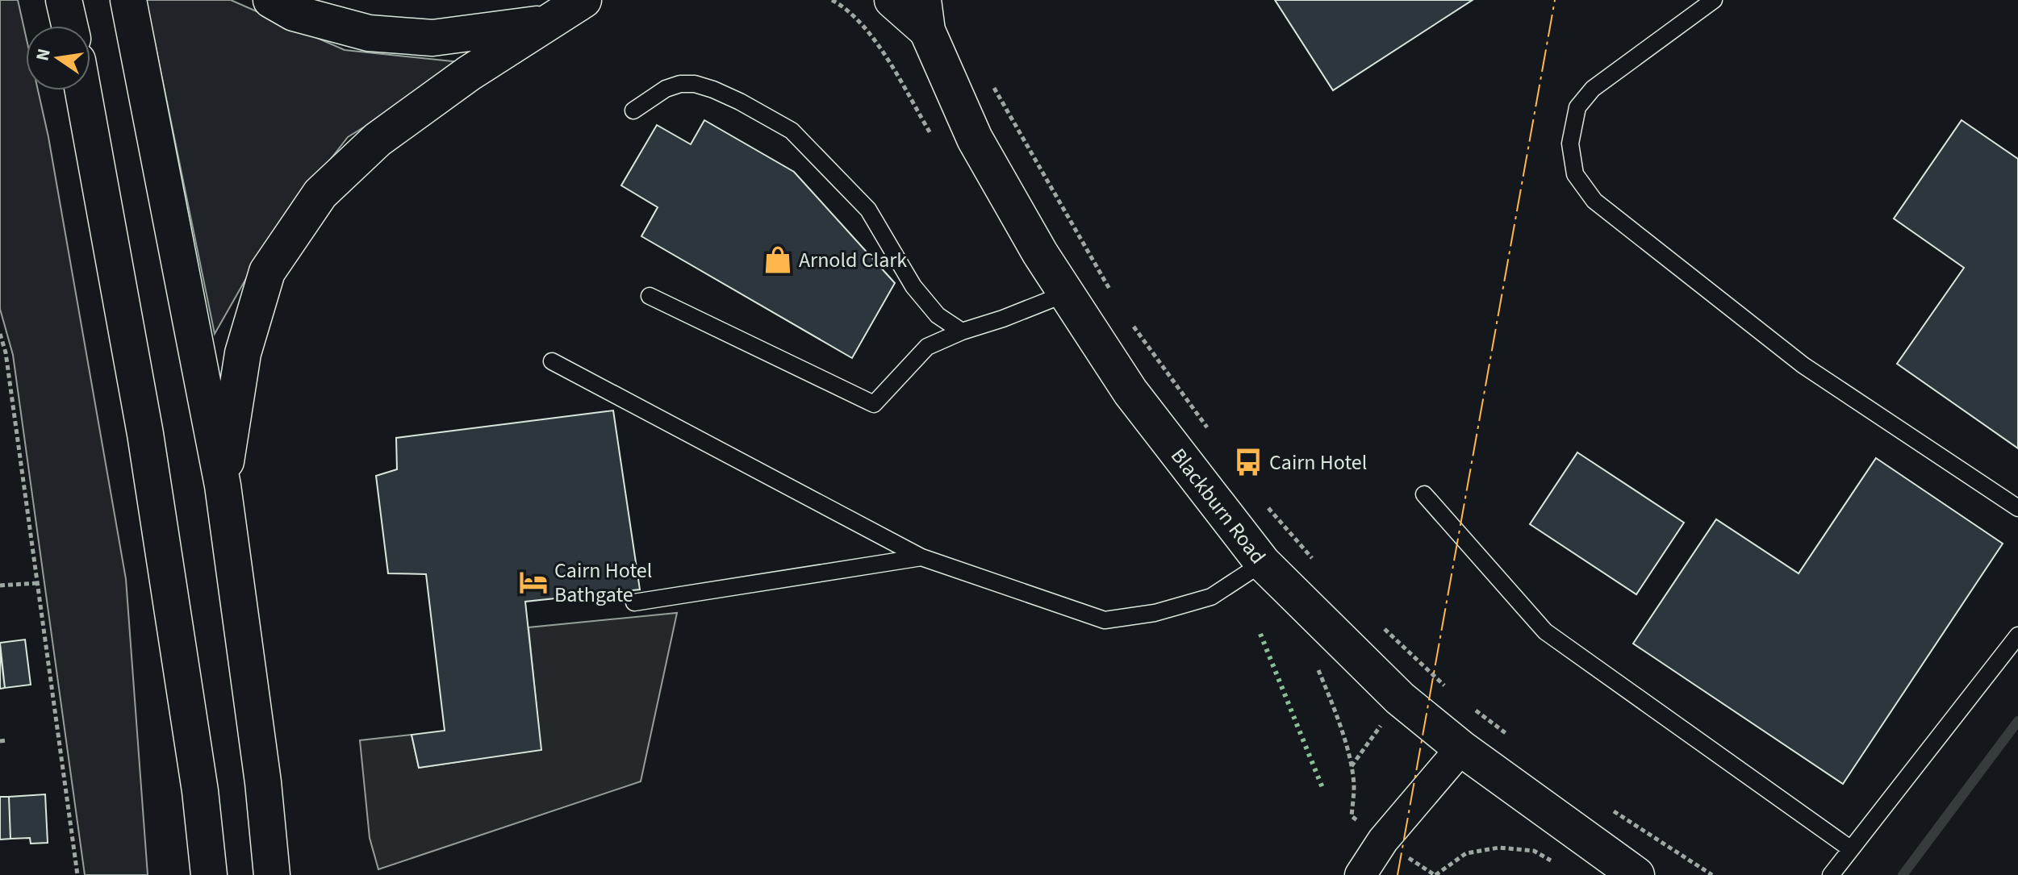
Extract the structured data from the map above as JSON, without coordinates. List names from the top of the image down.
{
  "streets": {
    "main road": ["Blackburn Road"]
  },
  "places": {
    "shop": ["Arnold Clark"],
    "bus stop": ["Cairn Hotel"],
    "hotel": ["Cairn Hotel Bathgate"]
  },
  "north": "left"
}
